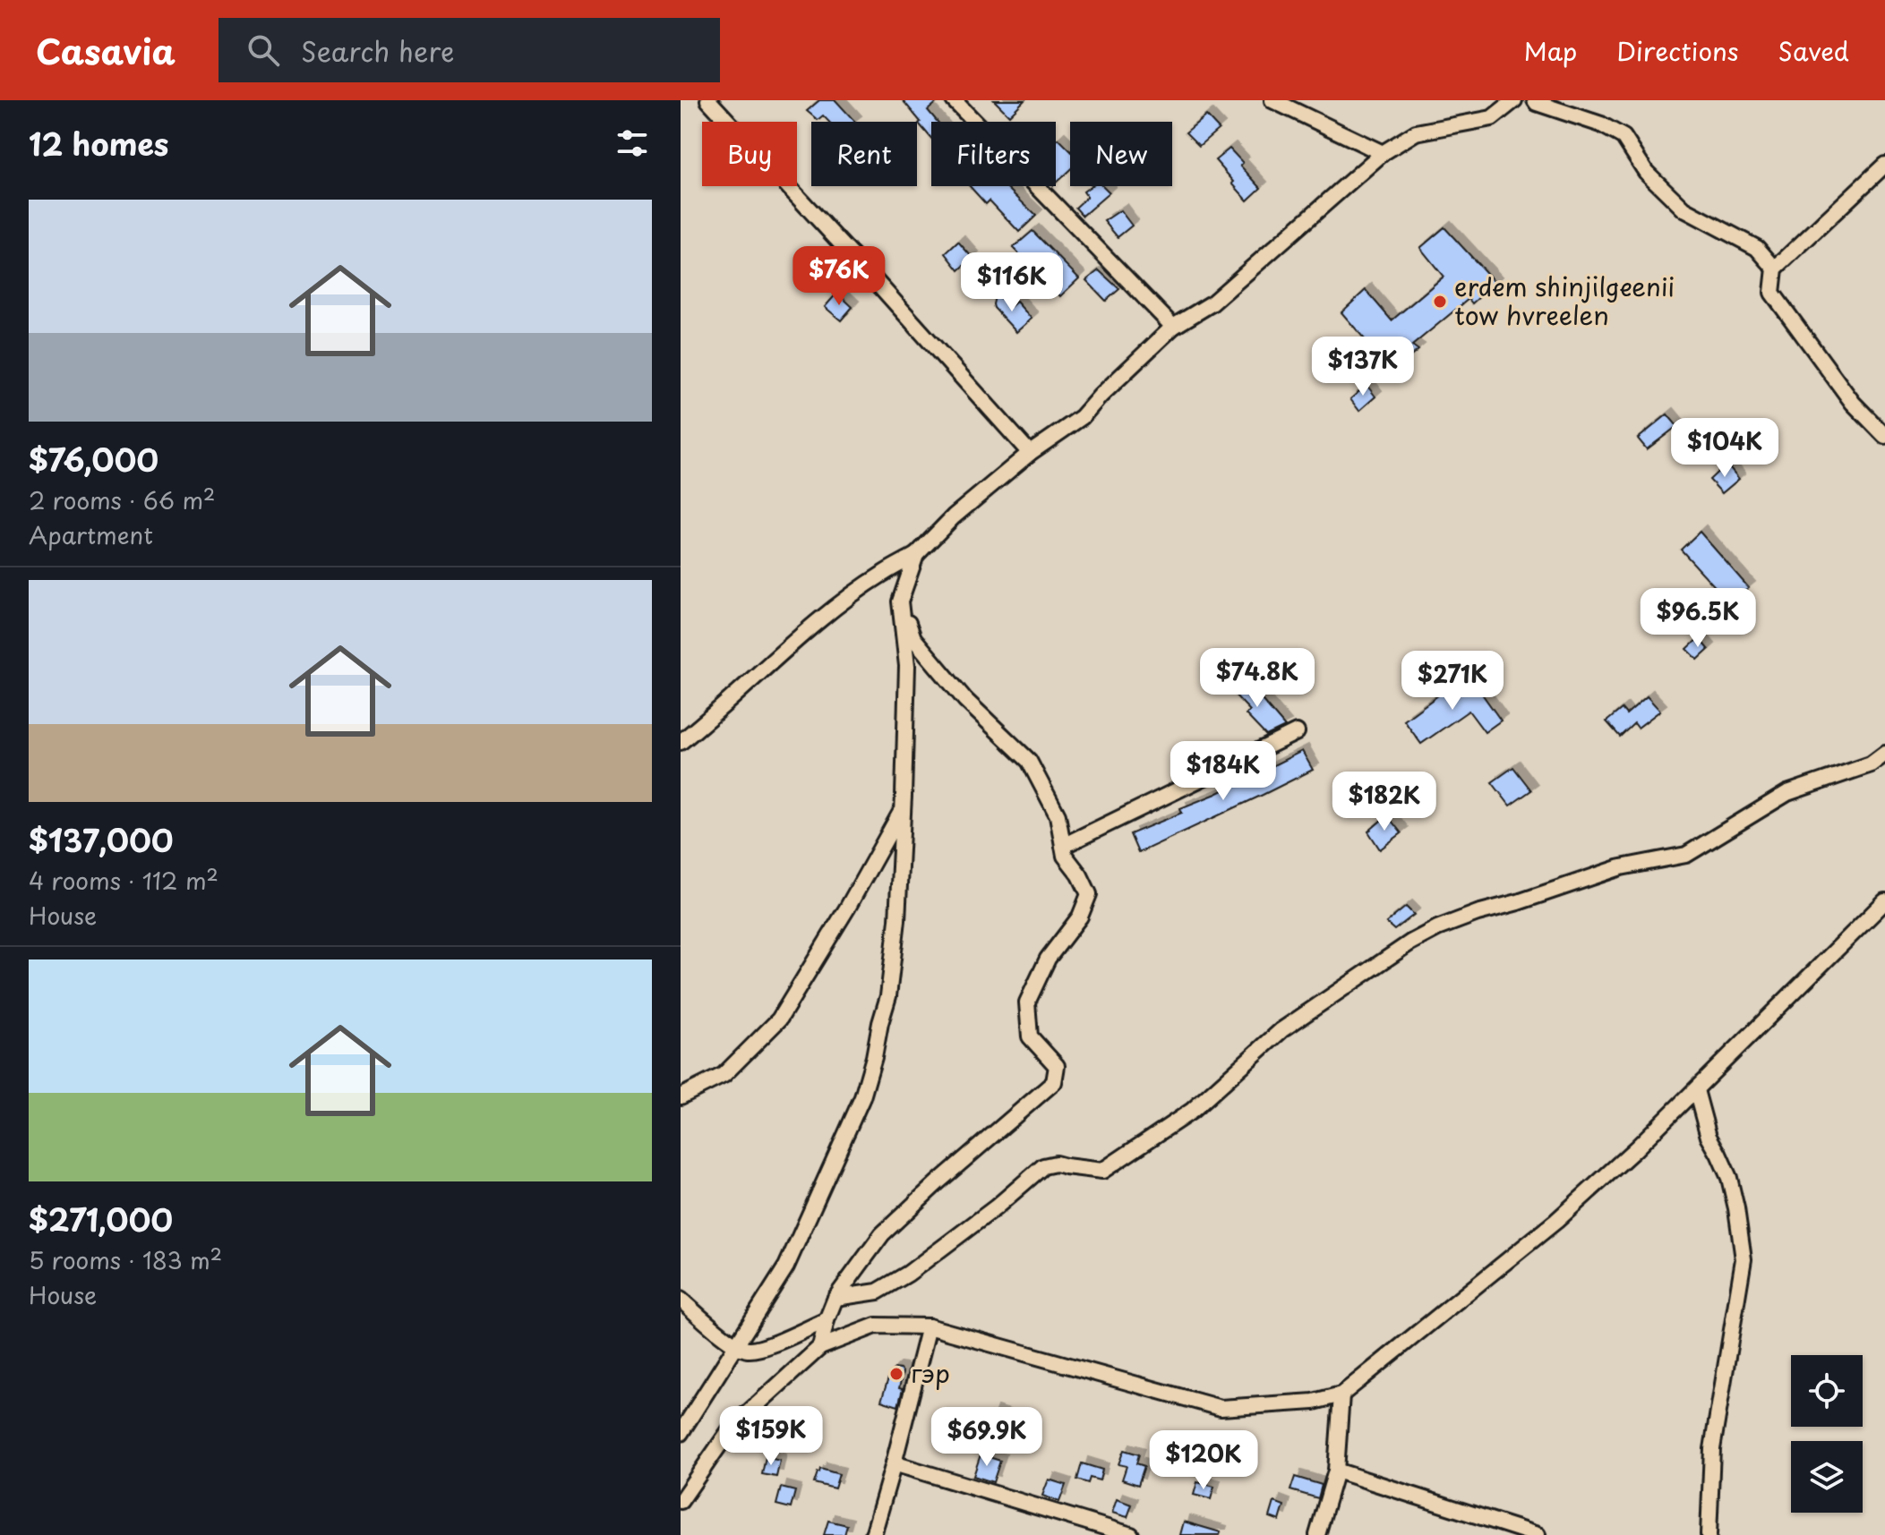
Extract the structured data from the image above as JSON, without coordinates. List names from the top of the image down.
{
  "places": ["erdem shinjilgeenii tow hvreelen", "гэр"],
  "page": {
    "header": "Casavia",
    "search": "Search here",
    "nav": ["Map", "Directions", "Saved"],
    "heading": "12 homes",
    "chip": [
      "Buy",
      "Rent",
      "Filters",
      "New"
    ],
    "list": [
      {
        "name": "$76,000",
        "note": "2 rooms · 66 m² · Apartment"
      },
      {
        "name": "$137,000",
        "note": "4 rooms · 112 m² · House"
      },
      {
        "name": "$271,000",
        "note": "5 rooms · 183 m² · House"
      }
    ],
    "price": [
      "$76K",
      "$116K",
      "$137K",
      "$104K",
      "$96.5K",
      "$74.8K",
      "$271K",
      "$184K",
      "$182K",
      "$159K",
      "$69.9K",
      "$120K"
    ]
  }
}
